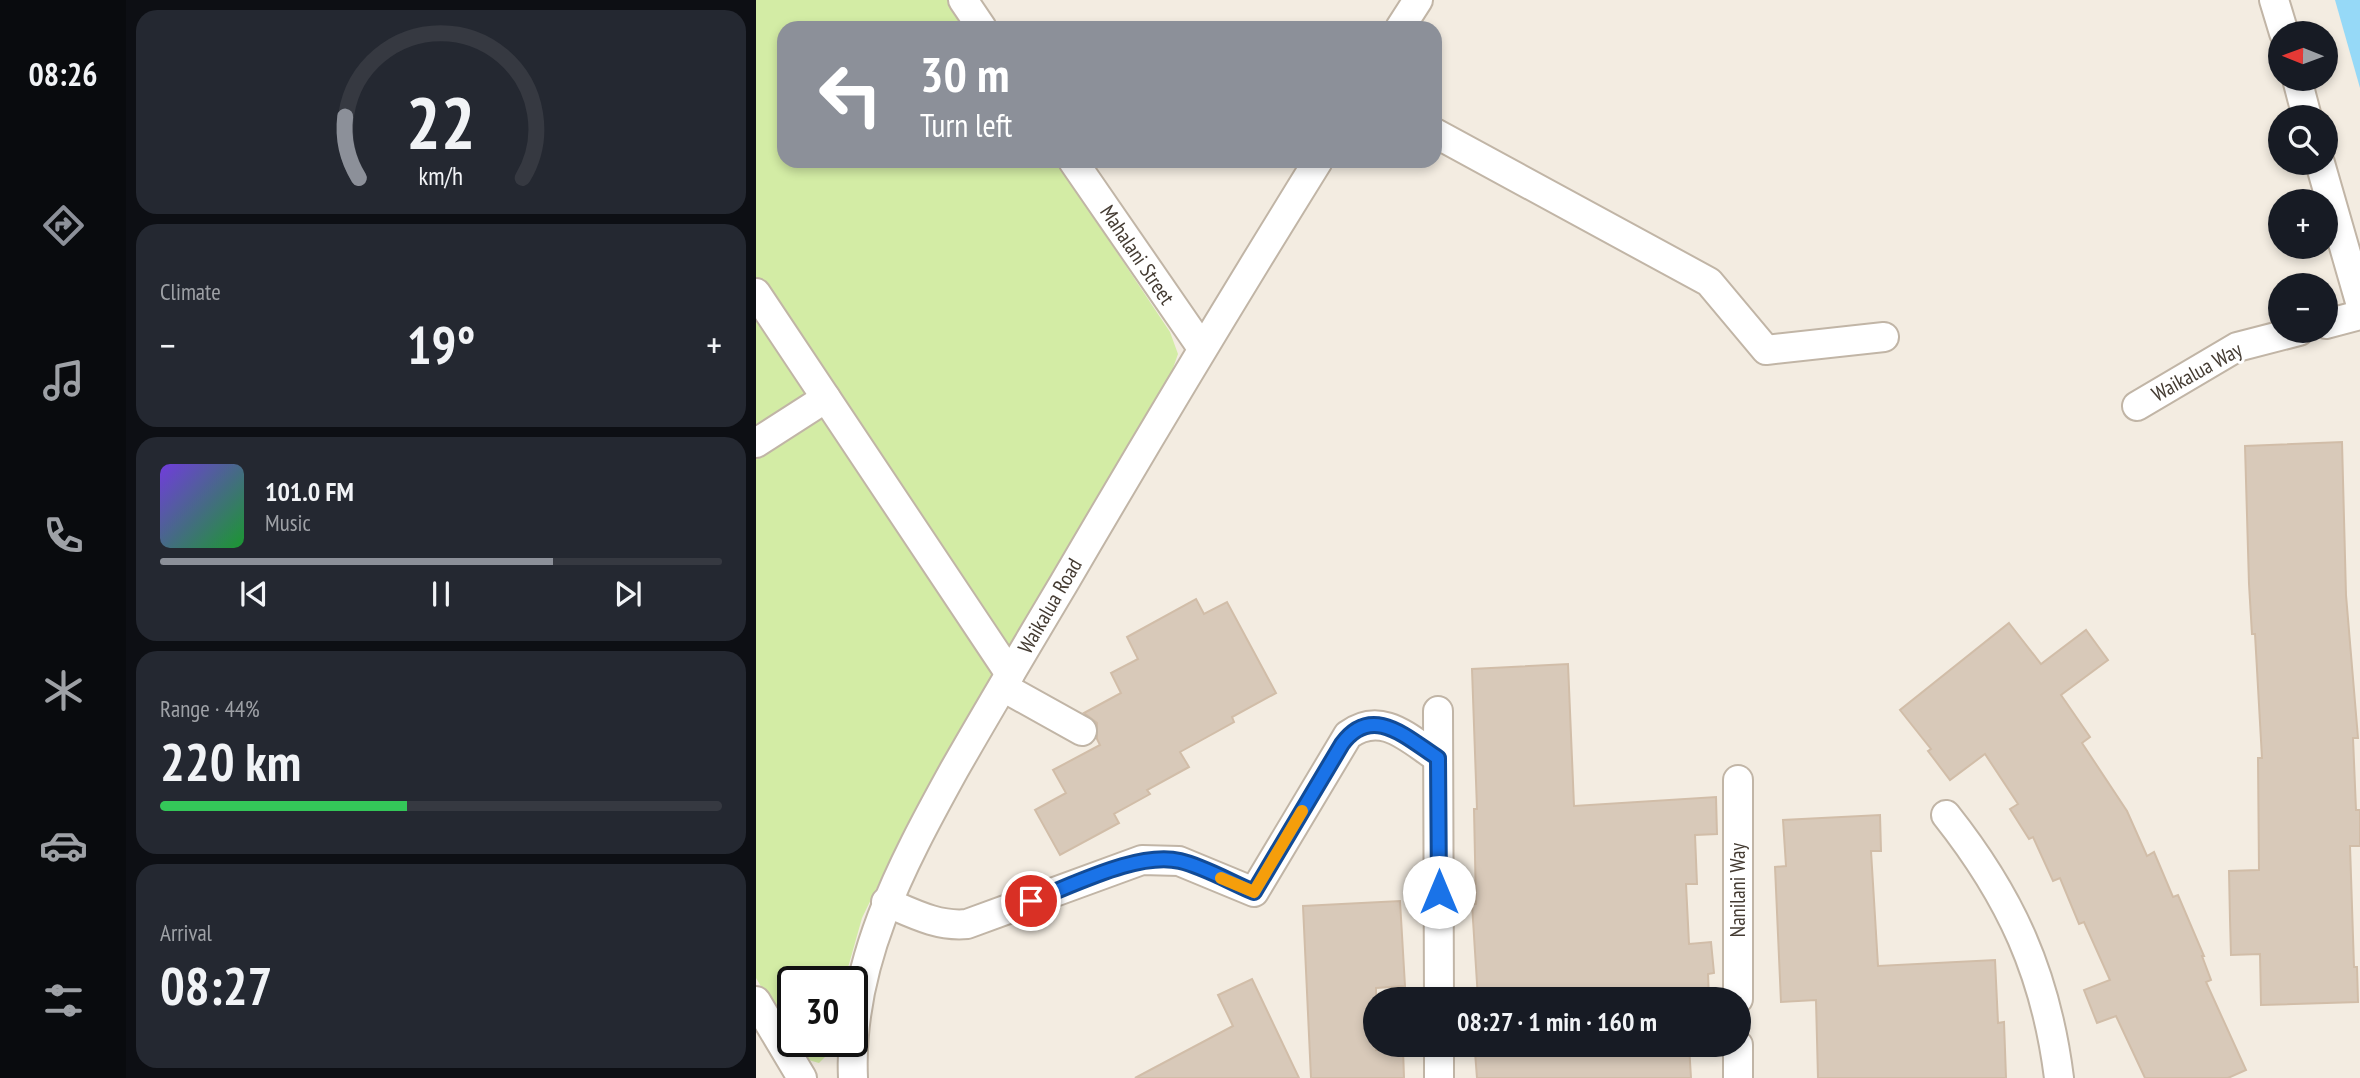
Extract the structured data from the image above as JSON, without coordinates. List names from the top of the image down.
{
  "streets": {
    "street": [
      "Mahalani Street",
      "Waikalua Way",
      "Waikalua Road",
      "Nanilani Way"
    ]
  },
  "crossings": [
    ["Mahalani Street", "Waikalua Road"]
  ],
  "north": "left",
  "page": {
    "tabs": "08:26",
    "map_buttons": ["+", "−"],
    "turn": ["30 m", "Turn left"],
    "tile": [
      "Climate",
      ["Range · 44%", "220 km"],
      ["Arrival", "08:27"]
    ],
    "heat": ["−", "19°", "+"],
    "song": ["101.0 FM", "Music"],
    "limit": "30",
    "trip": "08:27 · 1 min · 160 m",
    "gauge": ["22", "km/h"]
  }
}
